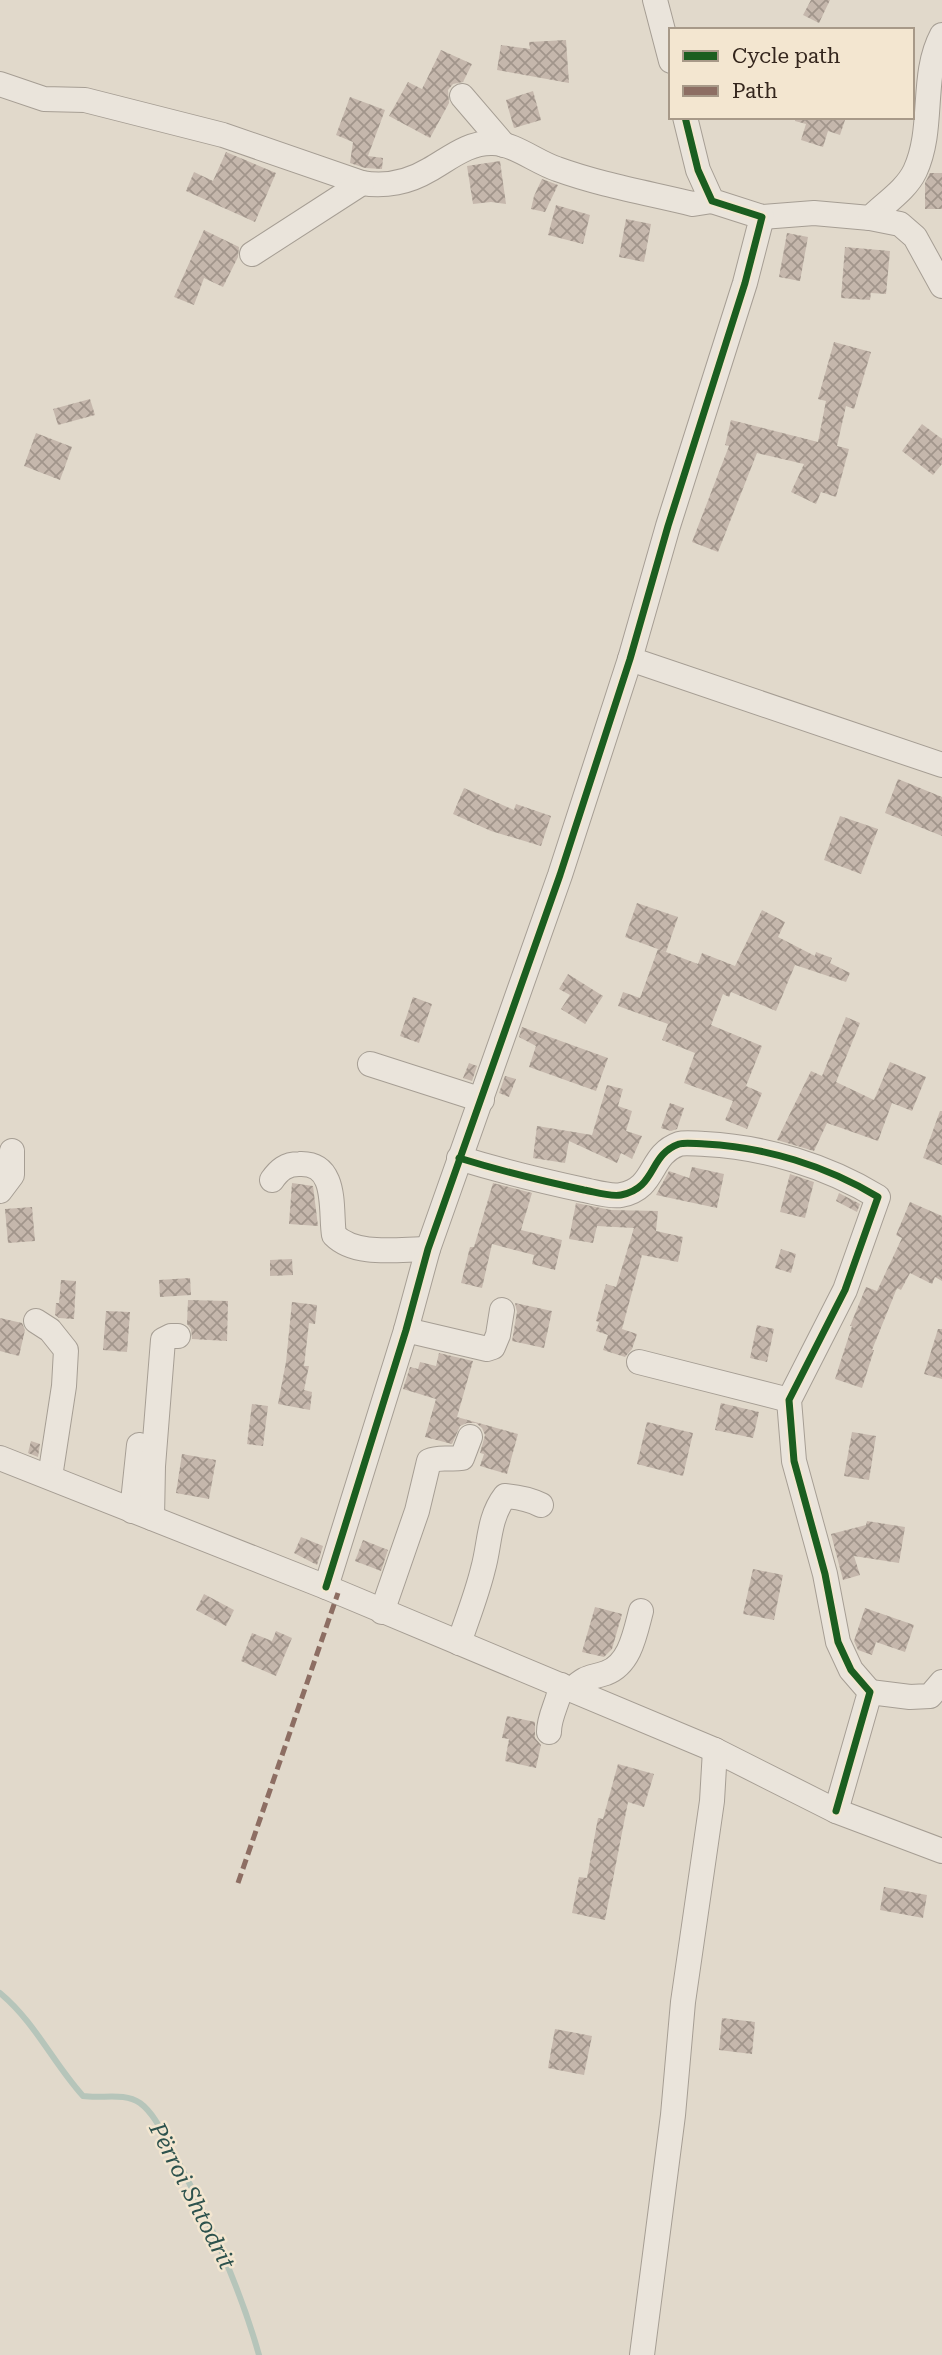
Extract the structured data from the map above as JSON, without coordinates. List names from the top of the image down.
{
  "water": ["Përroi Shtodrit"],
  "legend": ["Cycle path", "Path"]
}
